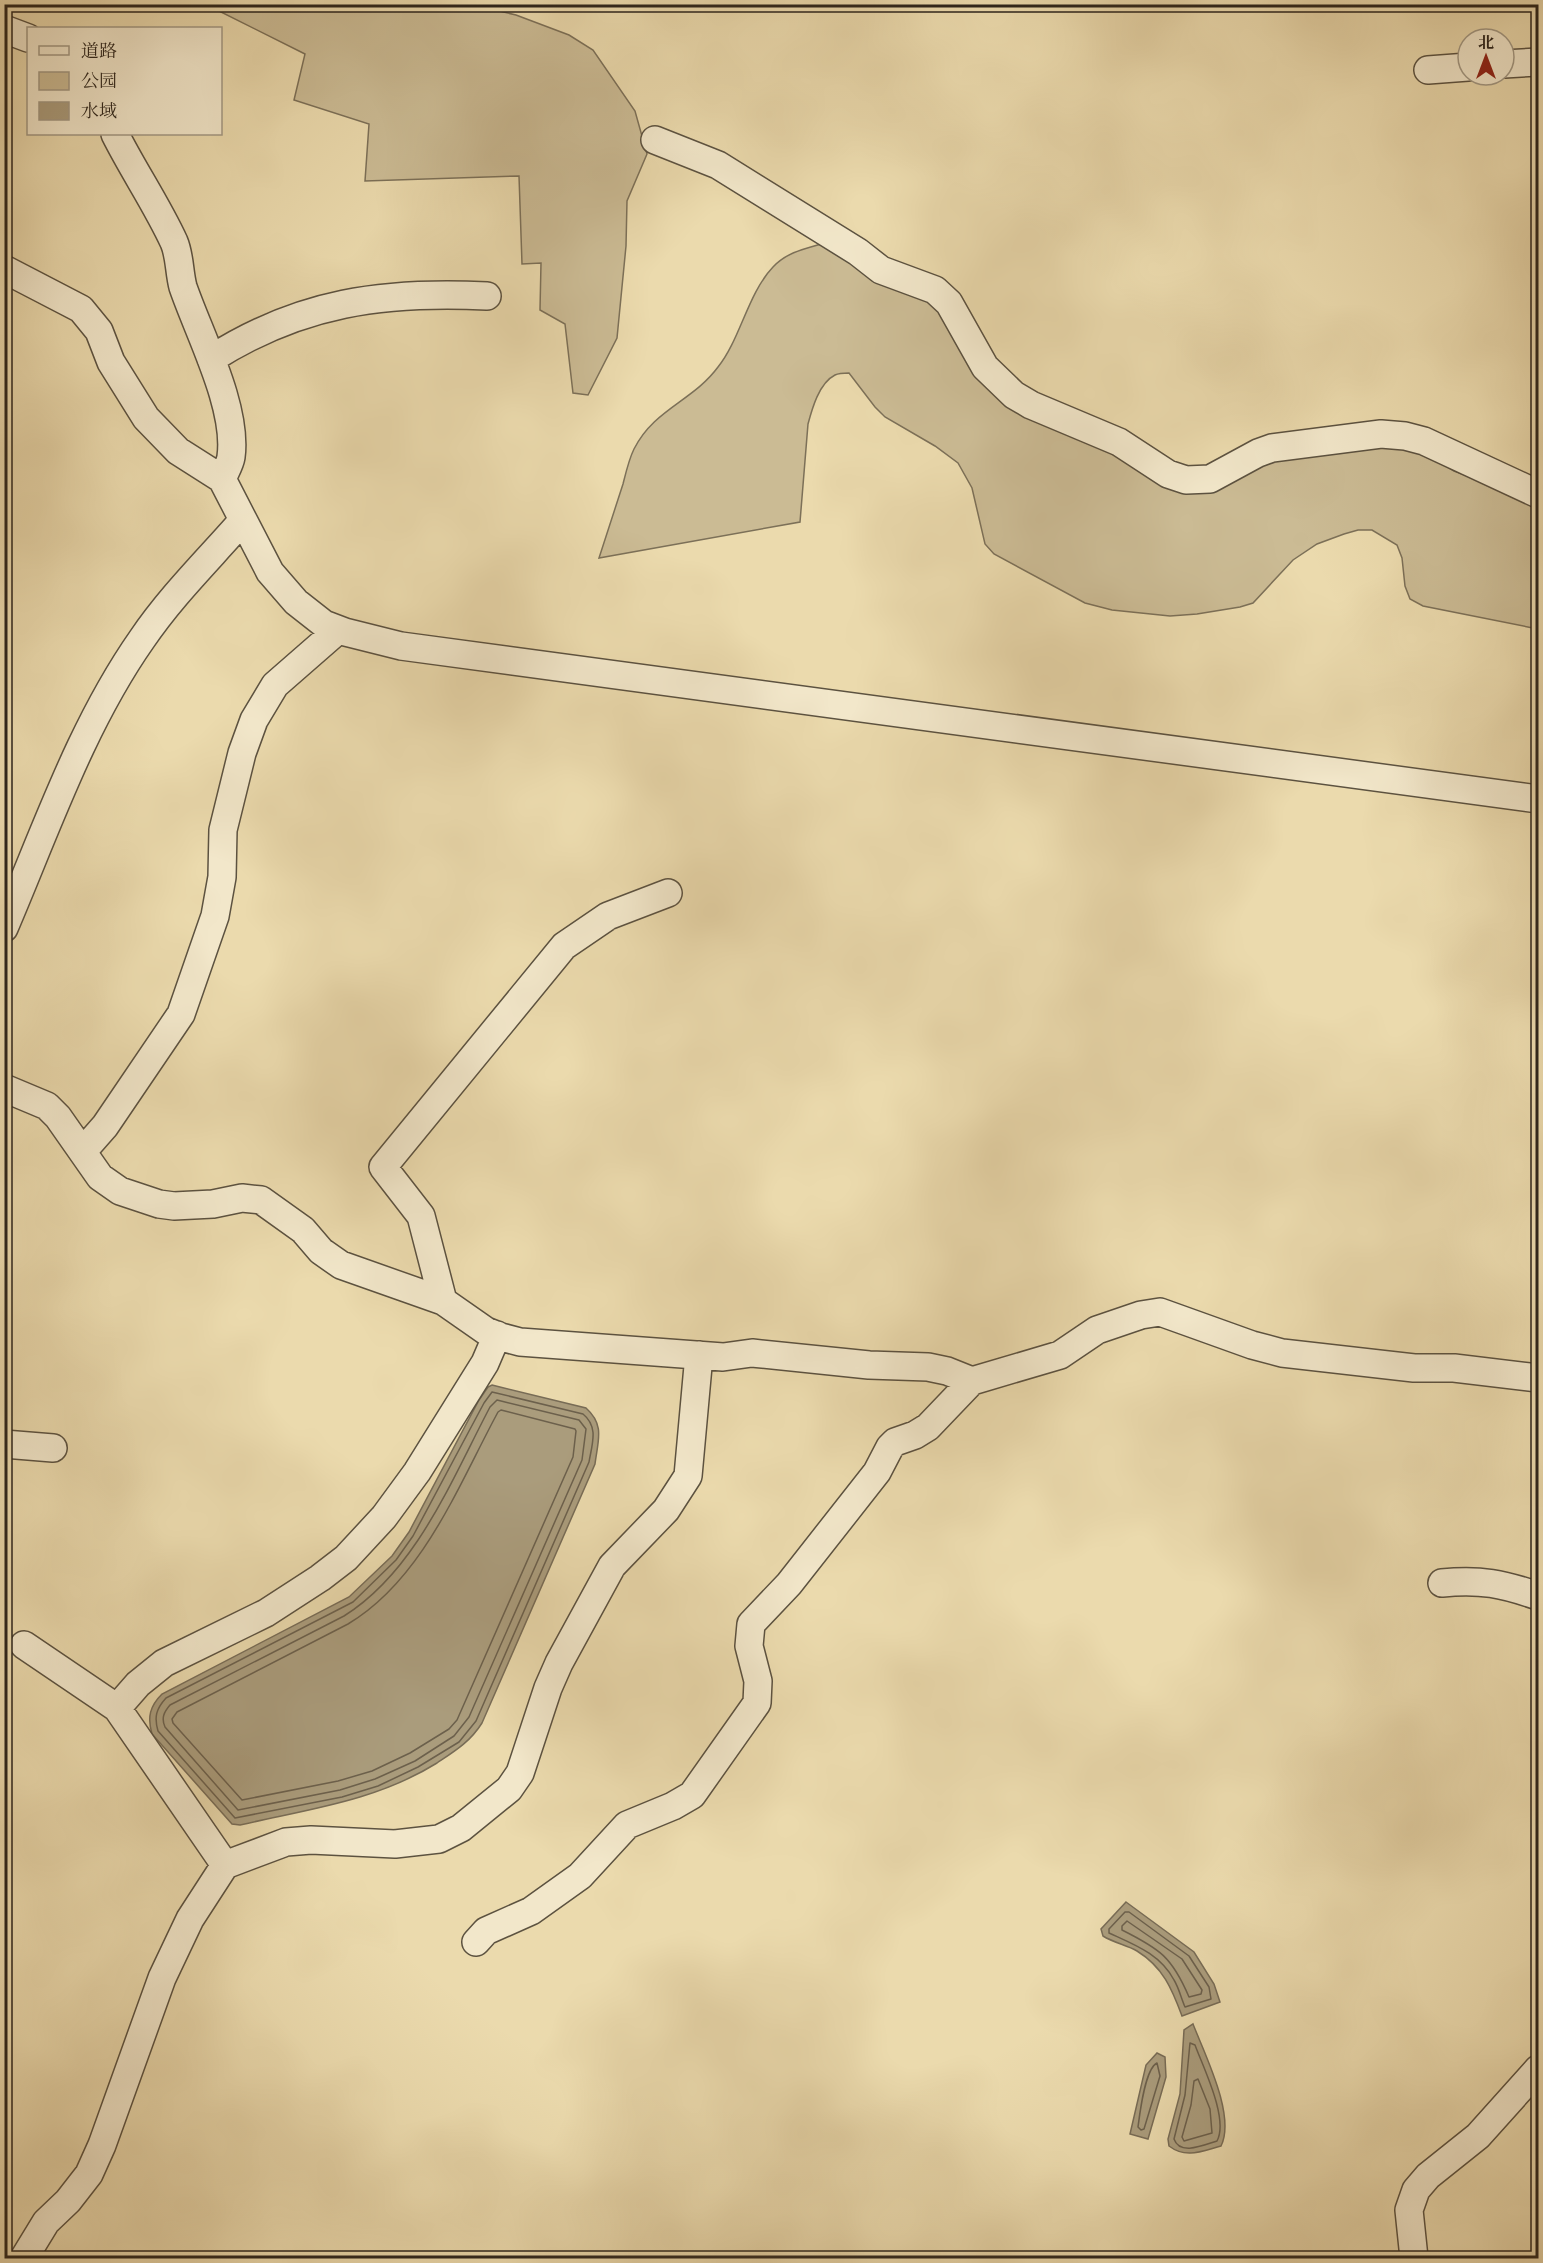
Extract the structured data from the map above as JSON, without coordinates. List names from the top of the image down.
{
  "legend": ["道路", "公园", "水域"],
  "north": "top"
}
